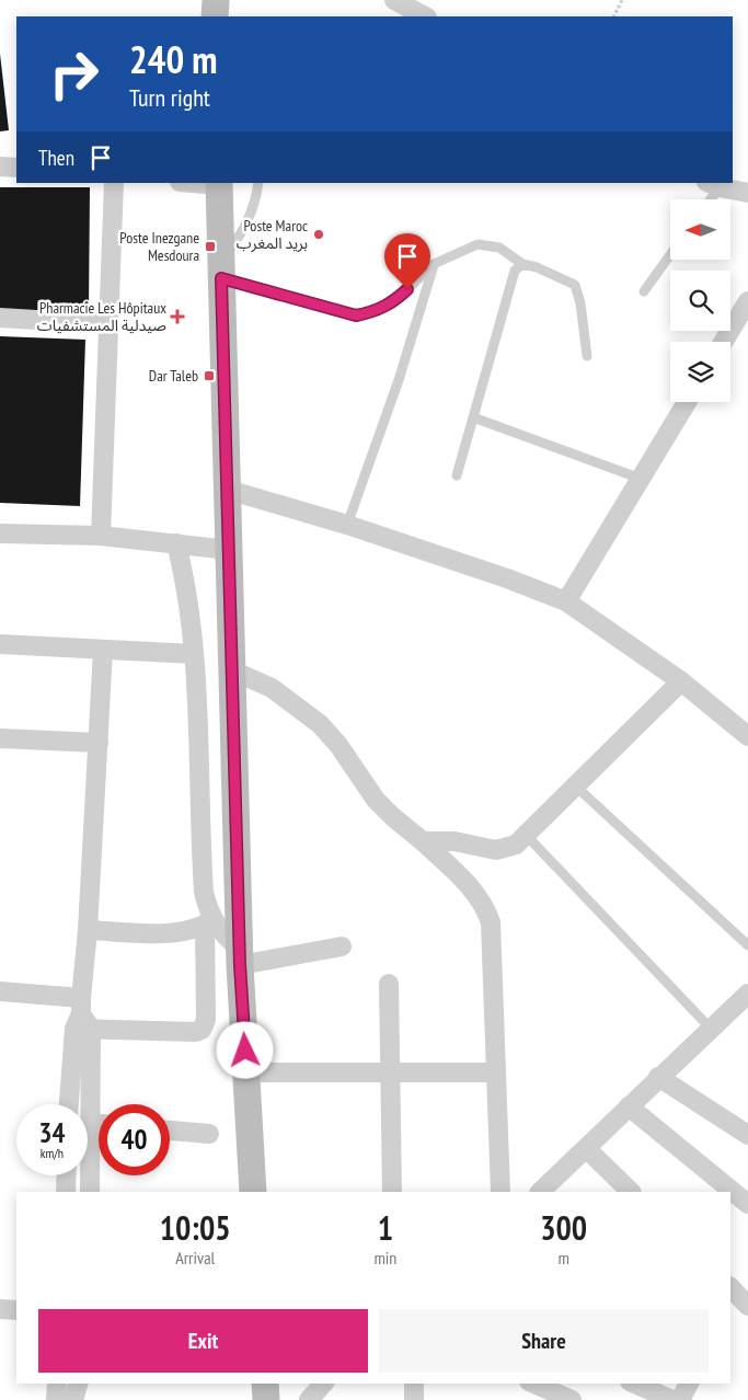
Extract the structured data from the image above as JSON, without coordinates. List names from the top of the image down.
{
  "places": {
    "other": ["Poste Maroc بريد المغرب"],
    "transit": ["Poste Inezgane Mesdoura", "Dar Taleb"],
    "health": ["Pharmacie Les Hôpitaux صيدلية المستشفيات"]
  },
  "north": "left",
  "page": {
    "turn": ["240 m", "Turn right"],
    "then": "Then",
    "speed": "34 km/h",
    "limit": "40",
    "eta": [
      "10:05",
      "Arrival",
      "1",
      "min",
      "300",
      "m"
    ],
    "buttons": ["Exit", "Share"]
  }
}
